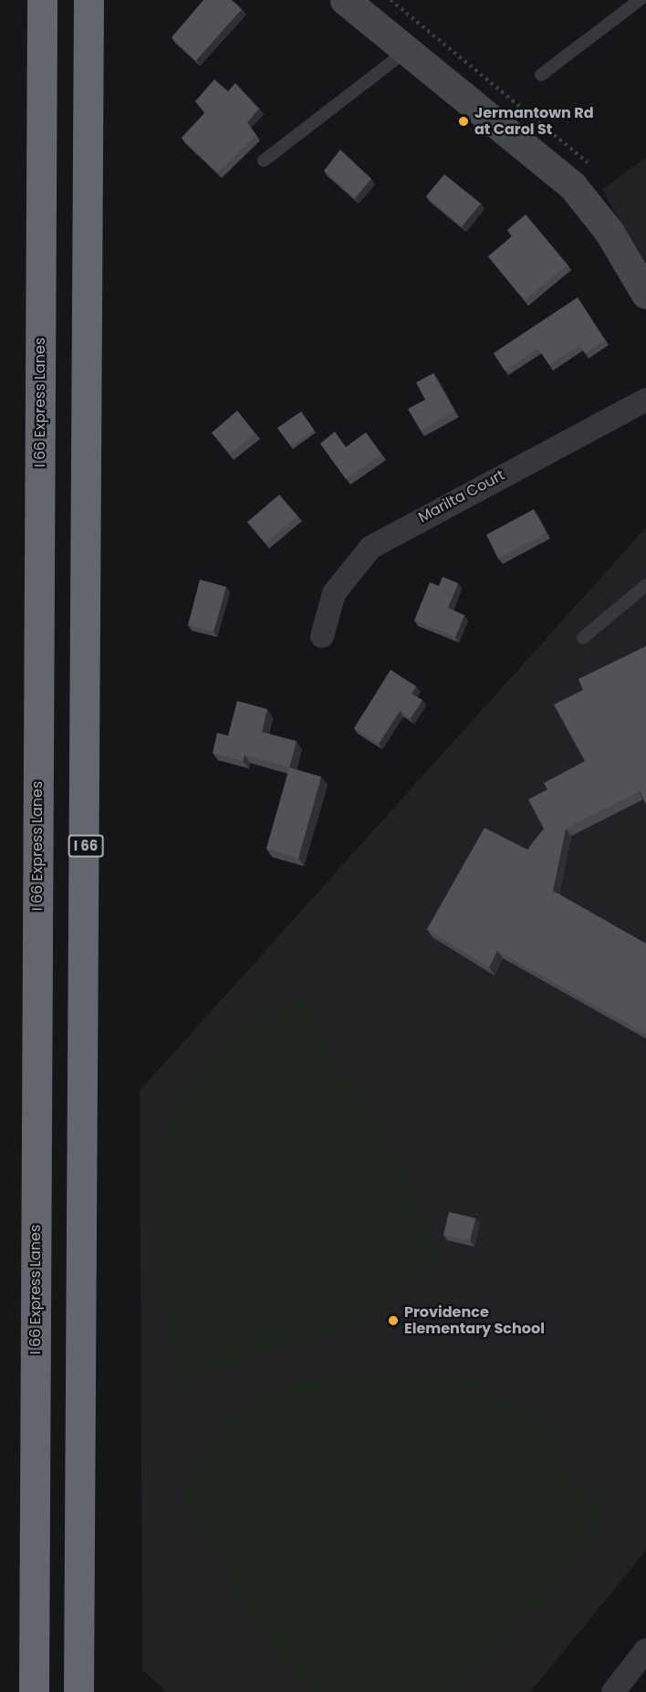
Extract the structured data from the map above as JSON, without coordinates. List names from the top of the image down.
{
  "streets": {
    "highway": ["I 66 Express Lanes", "I 66"],
    "street": ["Marilta Court"]
  },
  "places": ["Jermantown Rd at Carol St", "Providence Elementary School"]
}
